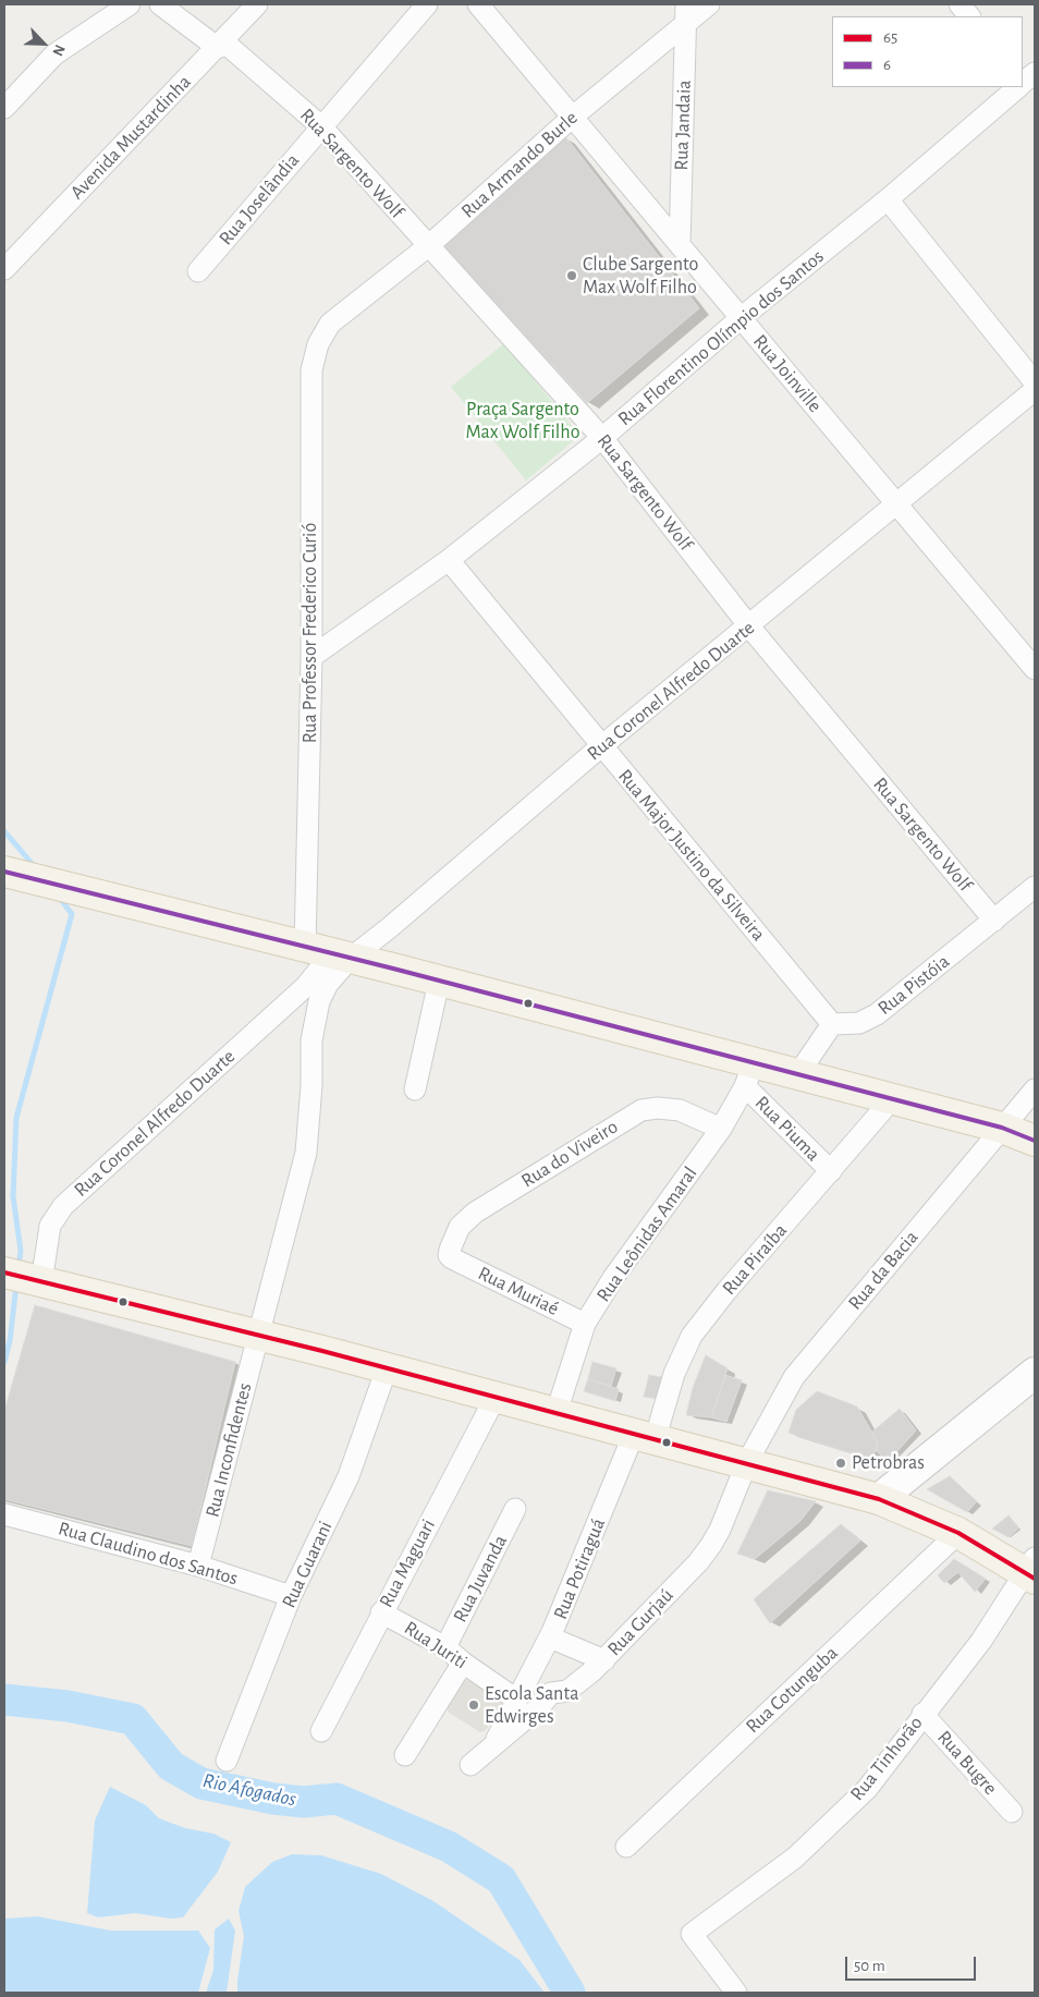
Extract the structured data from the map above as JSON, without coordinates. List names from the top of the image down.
{
  "streets": {
    "street": [
      "Rua Jandaia",
      "Avenida Mustardinha",
      "Rua Sargento Wolf",
      "Rua Armando Burle",
      "Rua Joselândia",
      "Rua Florentino Olímpio dos Santos",
      "Rua Joinville",
      "Rua Professor Frederico Curió",
      "Rua Coronel Alfredo Duarte",
      "Rua Major Justino da Silveira",
      "Rua Pistóia",
      "Rua Piuma",
      "Rua do Viveiro",
      "Rua Leônidas Amaral",
      "Rua Piraíba",
      "Rua da Bacia",
      "Rua Muriaé",
      "Rua Inconfidentes",
      "Rua Claudino dos Santos",
      "Rua Maguari",
      "Rua Guarani",
      "Rua Potiraguá",
      "Rua Juvanda",
      "Rua Gurjaú",
      "Rua Juriti",
      "Rua Cotunguba",
      "Rua Tinhorão",
      "Rua Bugre"
    ]
  },
  "crossings": [
    ["Rua Jandaia", "Rua Armando Burle"],
    ["Rua Jandaia", "Rua Joinville"],
    ["Avenida Mustardinha", "Rua Sargento Wolf"],
    ["Rua Sargento Wolf", "Rua Armando Burle"],
    ["Rua Sargento Wolf", "Rua Joselândia"],
    ["Rua Sargento Wolf", "Rua Florentino Olímpio dos Santos"],
    ["Rua Sargento Wolf", "Rua Coronel Alfredo Duarte"],
    ["Rua Sargento Wolf", "Rua Pistóia"],
    ["Rua Armando Burle", "Rua Joinville"],
    ["Rua Armando Burle", "Rua Professor Frederico Curió"],
    ["Rua Florentino Olímpio dos Santos", "Rua Joinville"],
    ["Rua Florentino Olímpio dos Santos", "Rua Professor Frederico Curió"],
    ["Rua Florentino Olímpio dos Santos", "Rua Major Justino da Silveira"],
    ["Rua Joinville", "Rua Coronel Alfredo Duarte"],
    ["Rua Professor Frederico Curió", "Rua Coronel Alfredo Duarte"],
    ["Rua Coronel Alfredo Duarte", "Rua Major Justino da Silveira"],
    ["Rua Major Justino da Silveira", "Rua Pistóia"],
    ["Rua Piuma", "Rua Leônidas Amaral"],
    ["Rua Piuma", "Rua Piraíba"],
    ["Rua do Viveiro", "Rua Leônidas Amaral"],
    ["Rua do Viveiro", "Rua Muriaé"],
    ["Rua Leônidas Amaral", "Rua Muriaé"],
    ["Rua Piraíba", "Rua Potiraguá"],
    ["Rua da Bacia", "Rua Gurjaú"],
    ["Rua Inconfidentes", "Rua Claudino dos Santos"],
    ["Rua Claudino dos Santos", "Rua Guarani"],
    ["Rua Maguari", "Rua Juriti"],
    ["Rua Potiraguá", "Rua Gurjaú"],
    ["Rua Potiraguá", "Rua Juriti"],
    ["Rua Juvanda", "Rua Juriti"],
    ["Rua Gurjaú", "Rua Juriti"],
    ["Rua Tinhorão", "Rua Bugre"]
  ],
  "water": ["Rio Afogados"],
  "parks": ["Praça Sargento Max Wolf Filho"],
  "places": ["Clube Sargento Max Wolf Filho", "Petrobras", "Escola Santa Edwirges"],
  "lines": ["transit line 6", "transit line 65"],
  "legend": ["65", "6"],
  "scale_bar": "50 m",
  "north": "bottom right"
}
